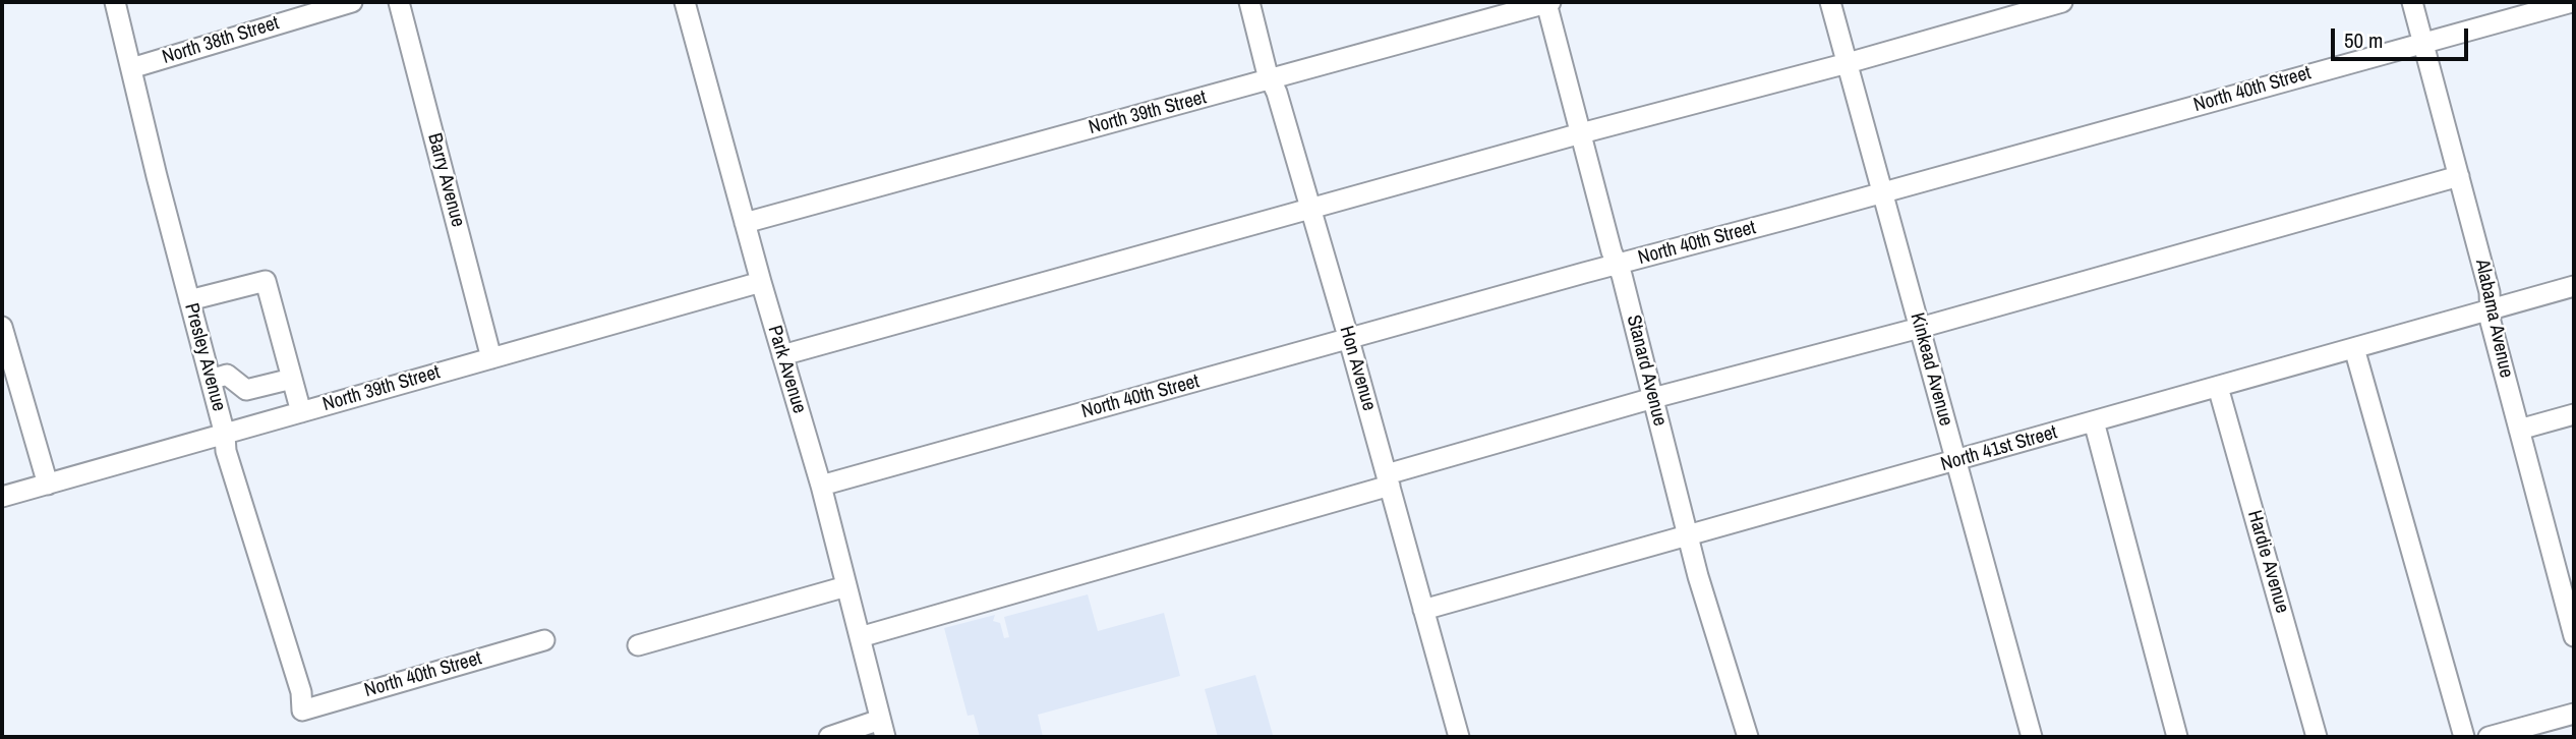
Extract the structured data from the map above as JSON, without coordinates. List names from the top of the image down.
{
  "streets": {
    "street": [
      "North 38th Street",
      "North 40th Street",
      "North 39th Street",
      "Barry Avenue",
      "Alabama Avenue",
      "Presley Avenue",
      "Hon Avenue",
      "Park Avenue",
      "Kinkead Avenue",
      "Stanard Avenue",
      "North 41st Street",
      "Hardie Avenue"
    ]
  },
  "crossings": [
    ["North 38th Street", "Presley Avenue"],
    ["North 40th Street", "Alabama Avenue"],
    ["North 40th Street", "Presley Avenue"],
    ["North 40th Street", "Hon Avenue"],
    ["North 40th Street", "Park Avenue"],
    ["North 40th Street", "Kinkead Avenue"],
    ["North 40th Street", "Stanard Avenue"],
    ["North 39th Street", "Barry Avenue"],
    ["North 39th Street", "Presley Avenue"],
    ["North 39th Street", "Hon Avenue"],
    ["North 39th Street", "Park Avenue"],
    ["North 39th Street", "Stanard Avenue"],
    ["Alabama Avenue", "North 41st Street"],
    ["Hon Avenue", "North 41st Street"],
    ["Kinkead Avenue", "North 41st Street"],
    ["Stanard Avenue", "North 41st Street"],
    ["North 41st Street", "Hardie Avenue"]
  ],
  "scale_bar": "50 m"
}
